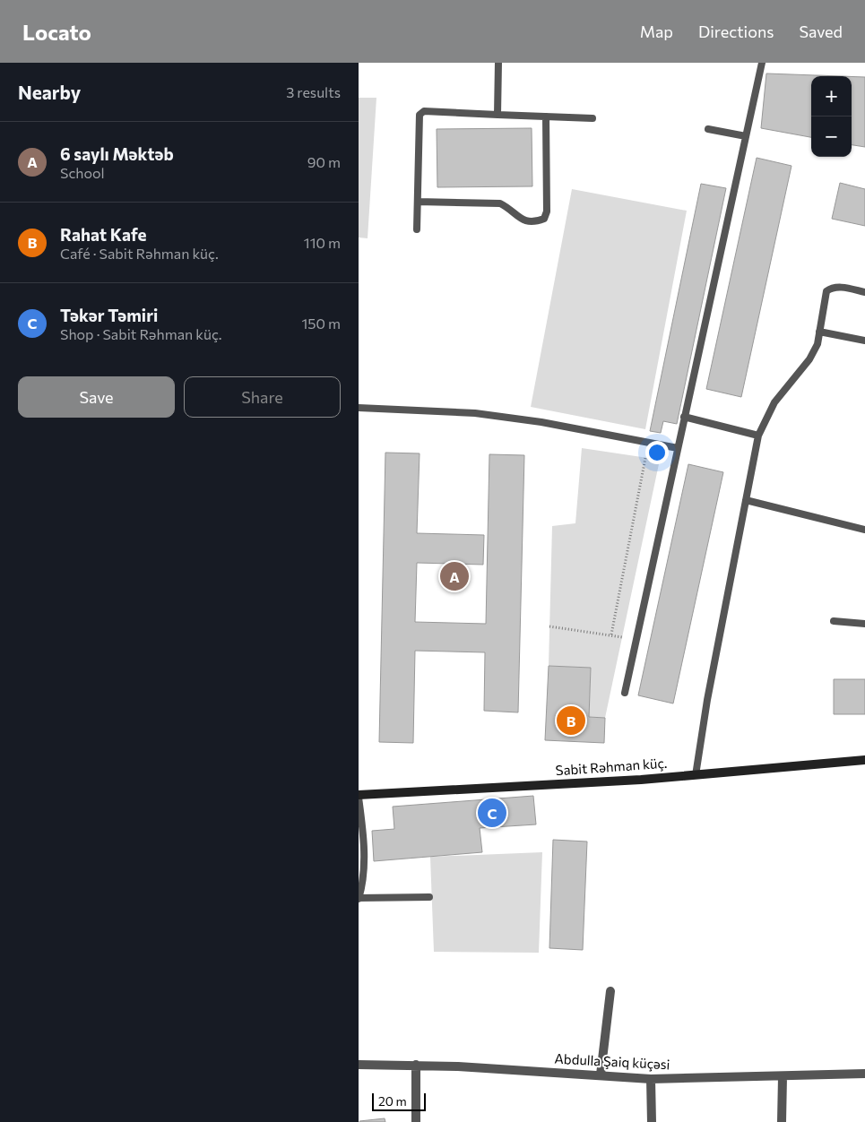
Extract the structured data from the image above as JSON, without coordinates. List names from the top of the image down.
{
  "streets": {
    "main road": ["Sabit Rəhman küç."],
    "street": ["Abdulla Şaiq küçəsi"]
  },
  "scale_bar": "20 m",
  "page": {
    "header": "Locato",
    "nav": ["Map", "Directions", "Saved"],
    "heading": ["Nearby", "3 results"],
    "map_buttons": ["+", "−"],
    "list": [
      {
        "mark": "A",
        "name": "6 saylı Məktəb",
        "note": "School",
        "value": "90 m"
      },
      {
        "mark": "B",
        "name": "Rahat Kafe",
        "note": "Café · Sabit Rəhman küç.",
        "value": "110 m"
      },
      {
        "mark": "C",
        "name": "Təkər Təmiri",
        "note": "Shop · Sabit Rəhman küç.",
        "value": "150 m"
      }
    ],
    "buttons": ["Save", "Share"],
    "pins": ["A", "B", "C"],
    "scale": "20 m"
  }
}
